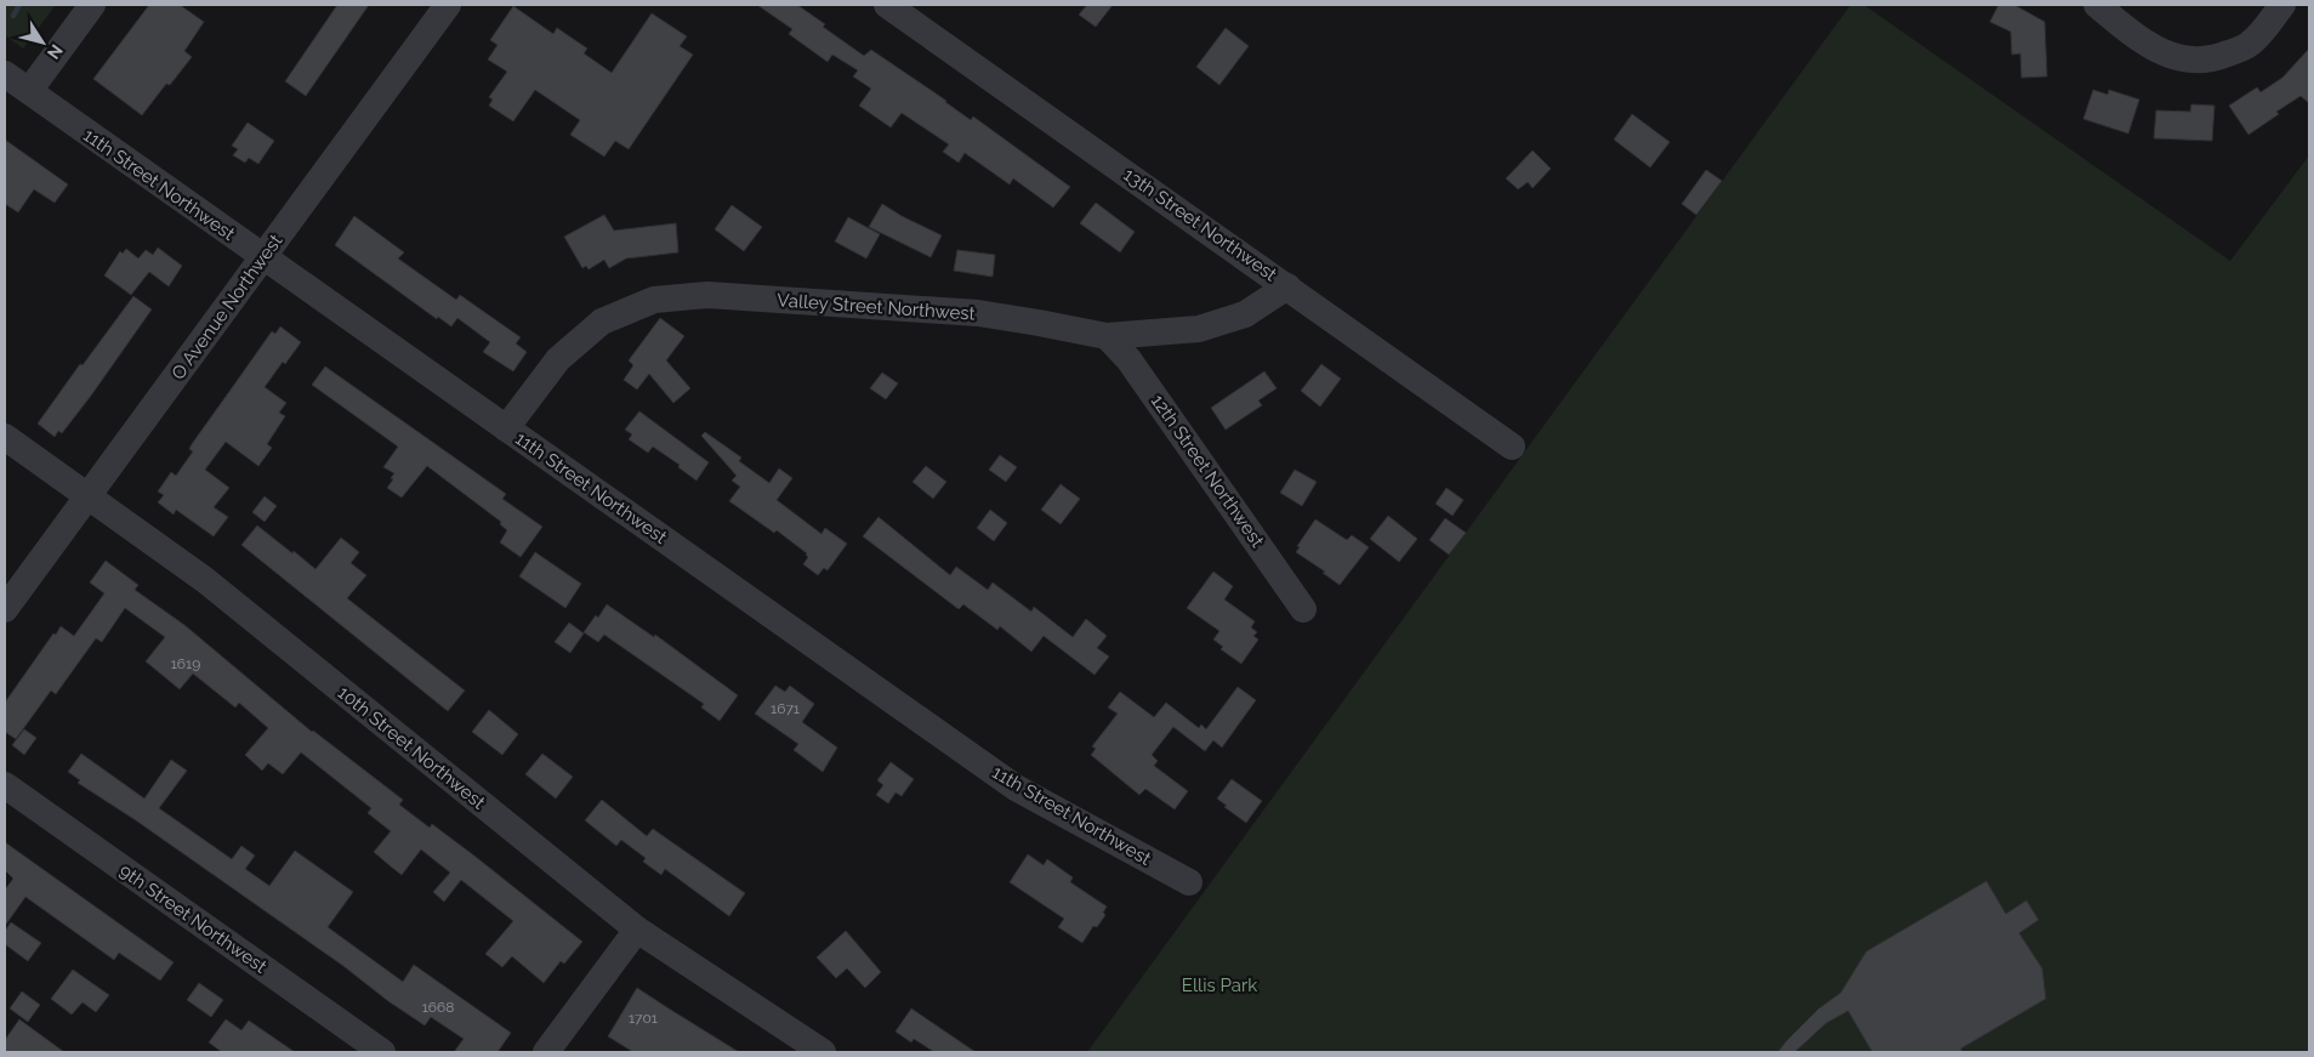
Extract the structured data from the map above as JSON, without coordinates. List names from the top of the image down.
{
  "streets": {
    "street": [
      "11th Street Northwest",
      "13th Street Northwest",
      "O Avenue Northwest",
      "Valley Street Northwest",
      "12th Street Northwest",
      "10th Street Northwest",
      "9th Street Northwest"
    ]
  },
  "crossings": [
    ["11th Street Northwest", "O Avenue Northwest"],
    ["11th Street Northwest", "Valley Street Northwest"],
    ["13th Street Northwest", "Valley Street Northwest"],
    ["O Avenue Northwest", "10th Street Northwest"],
    ["Valley Street Northwest", "12th Street Northwest"]
  ],
  "parks": ["Ellis Park"],
  "house_numbers": [
    "1619",
    "1671",
    "1668",
    "1701"
  ],
  "north": "bottom right"
}
